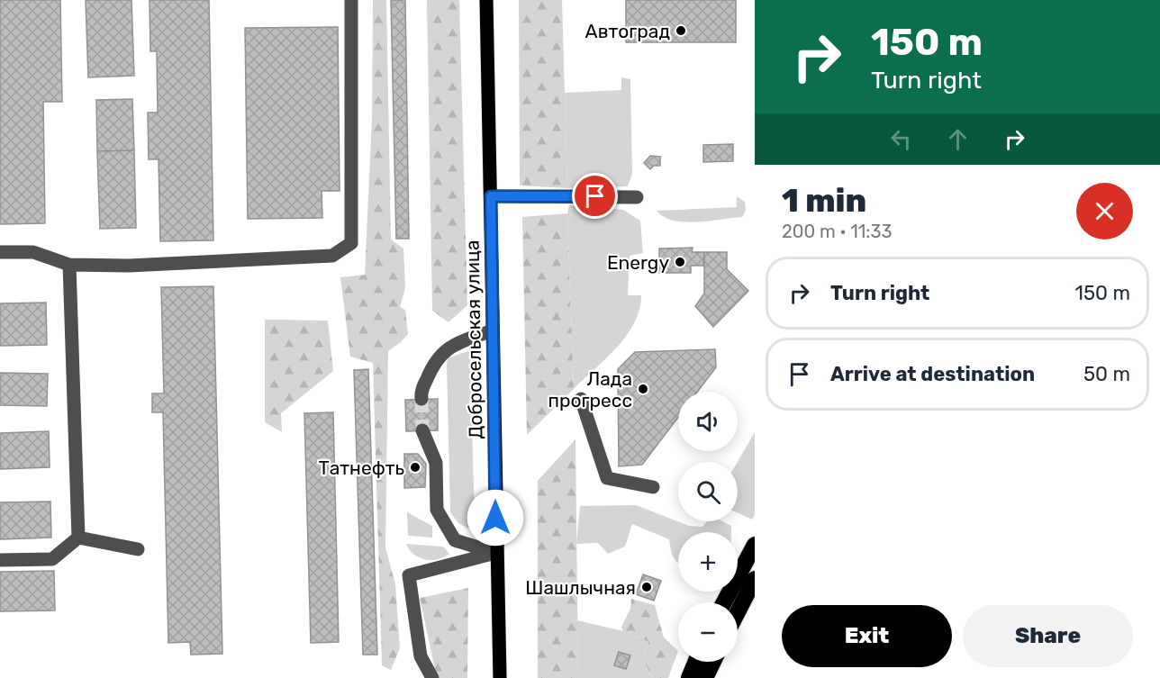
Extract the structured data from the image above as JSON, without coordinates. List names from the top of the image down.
{
  "streets": {
    "main road": ["Добросельская улица"]
  },
  "places": [
    "Автоград",
    "Energy",
    "Лада прогресс",
    "Татнефть",
    "Шашлычная"
  ],
  "page": {
    "turn": ["150 m", "Turn right"],
    "heading": ["1 min", "200 m · 11:33"],
    "list": [
      {
        "name": "Turn right",
        "value": "150 m"
      },
      {
        "name": "Arrive at destination",
        "value": "50 m"
      }
    ],
    "map_buttons": ["+", "−"],
    "buttons": ["Exit", "Share"]
  }
}
